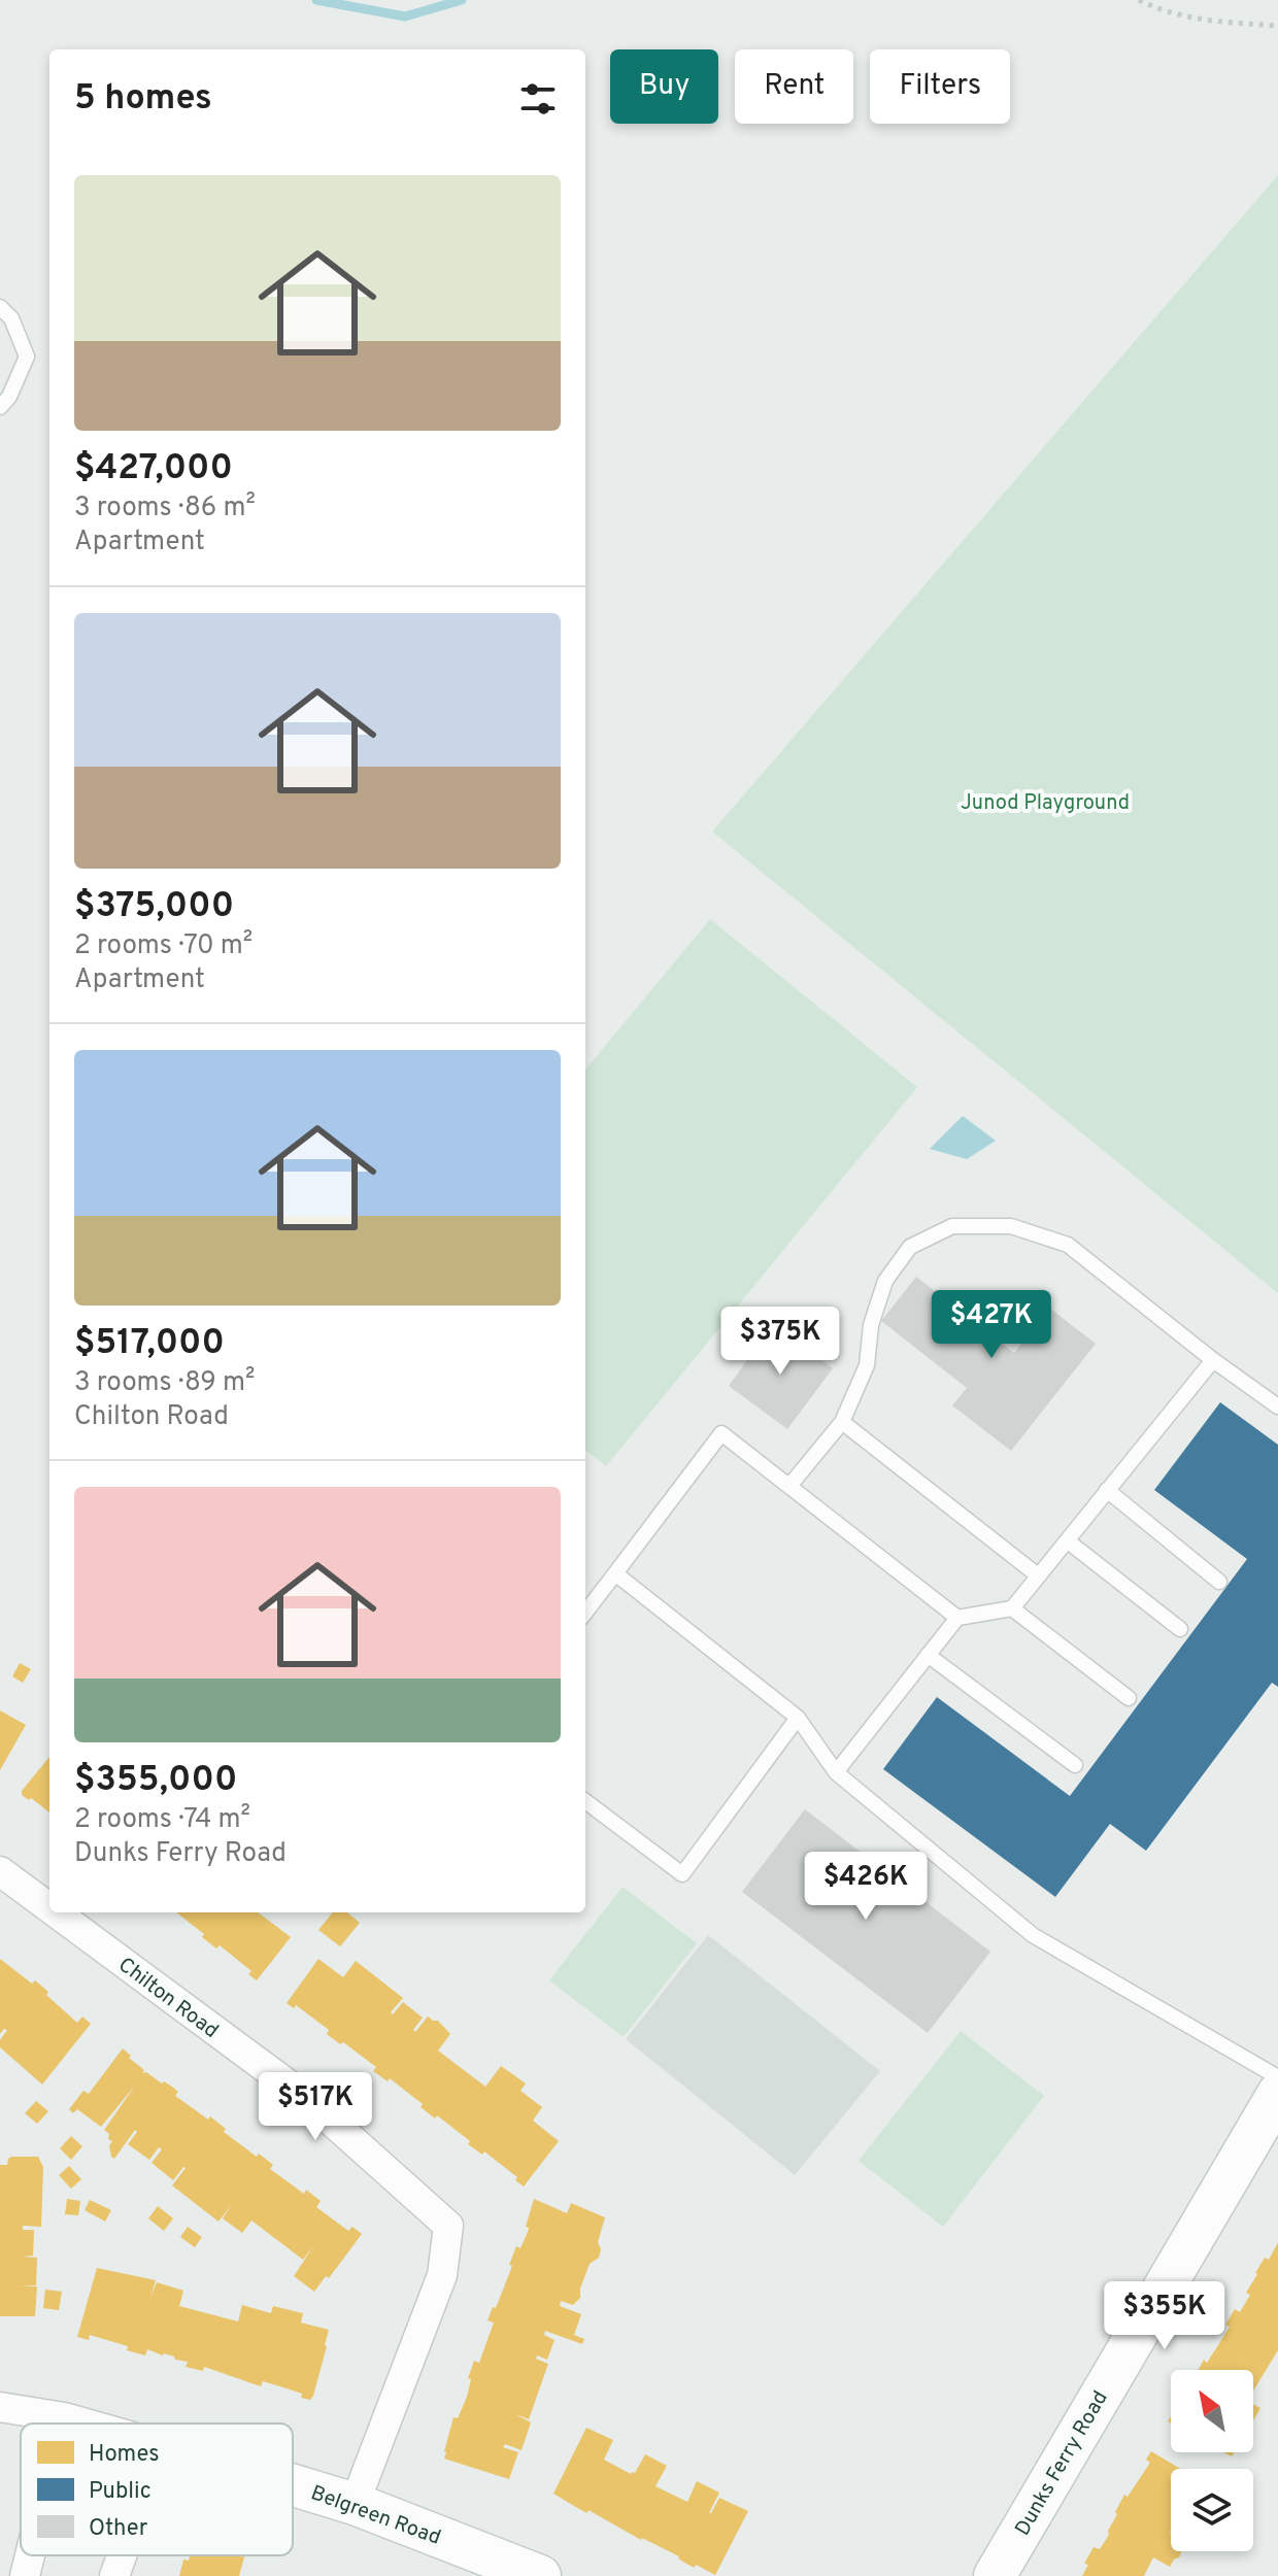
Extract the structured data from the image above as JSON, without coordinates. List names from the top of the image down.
{
  "streets": {
    "street": ["Chilton Road", "Dunks Ferry Road", "Belgreen Road"]
  },
  "crossings": [
    ["Chilton Road", "Belgreen Road"]
  ],
  "parks": ["Junod Playground"],
  "legend": ["Homes", "Public", "Other"],
  "north": "top left",
  "page": {
    "chip": ["Buy", "Rent", "Filters"],
    "heading": "5 homes",
    "list": [
      {
        "name": "$427,000",
        "note": "3 rooms · 86 m² · Apartment"
      },
      {
        "name": "$375,000",
        "note": "2 rooms · 70 m² · Apartment"
      },
      {
        "name": "$517,000",
        "note": "3 rooms · 89 m² · Chilton Road"
      },
      {
        "name": "$355,000",
        "note": "2 rooms · 74 m² · Dunks Ferry Road"
      }
    ],
    "price": [
      "$427K",
      "$375K",
      "$426K",
      "$517K",
      "$355K"
    ]
  }
}
